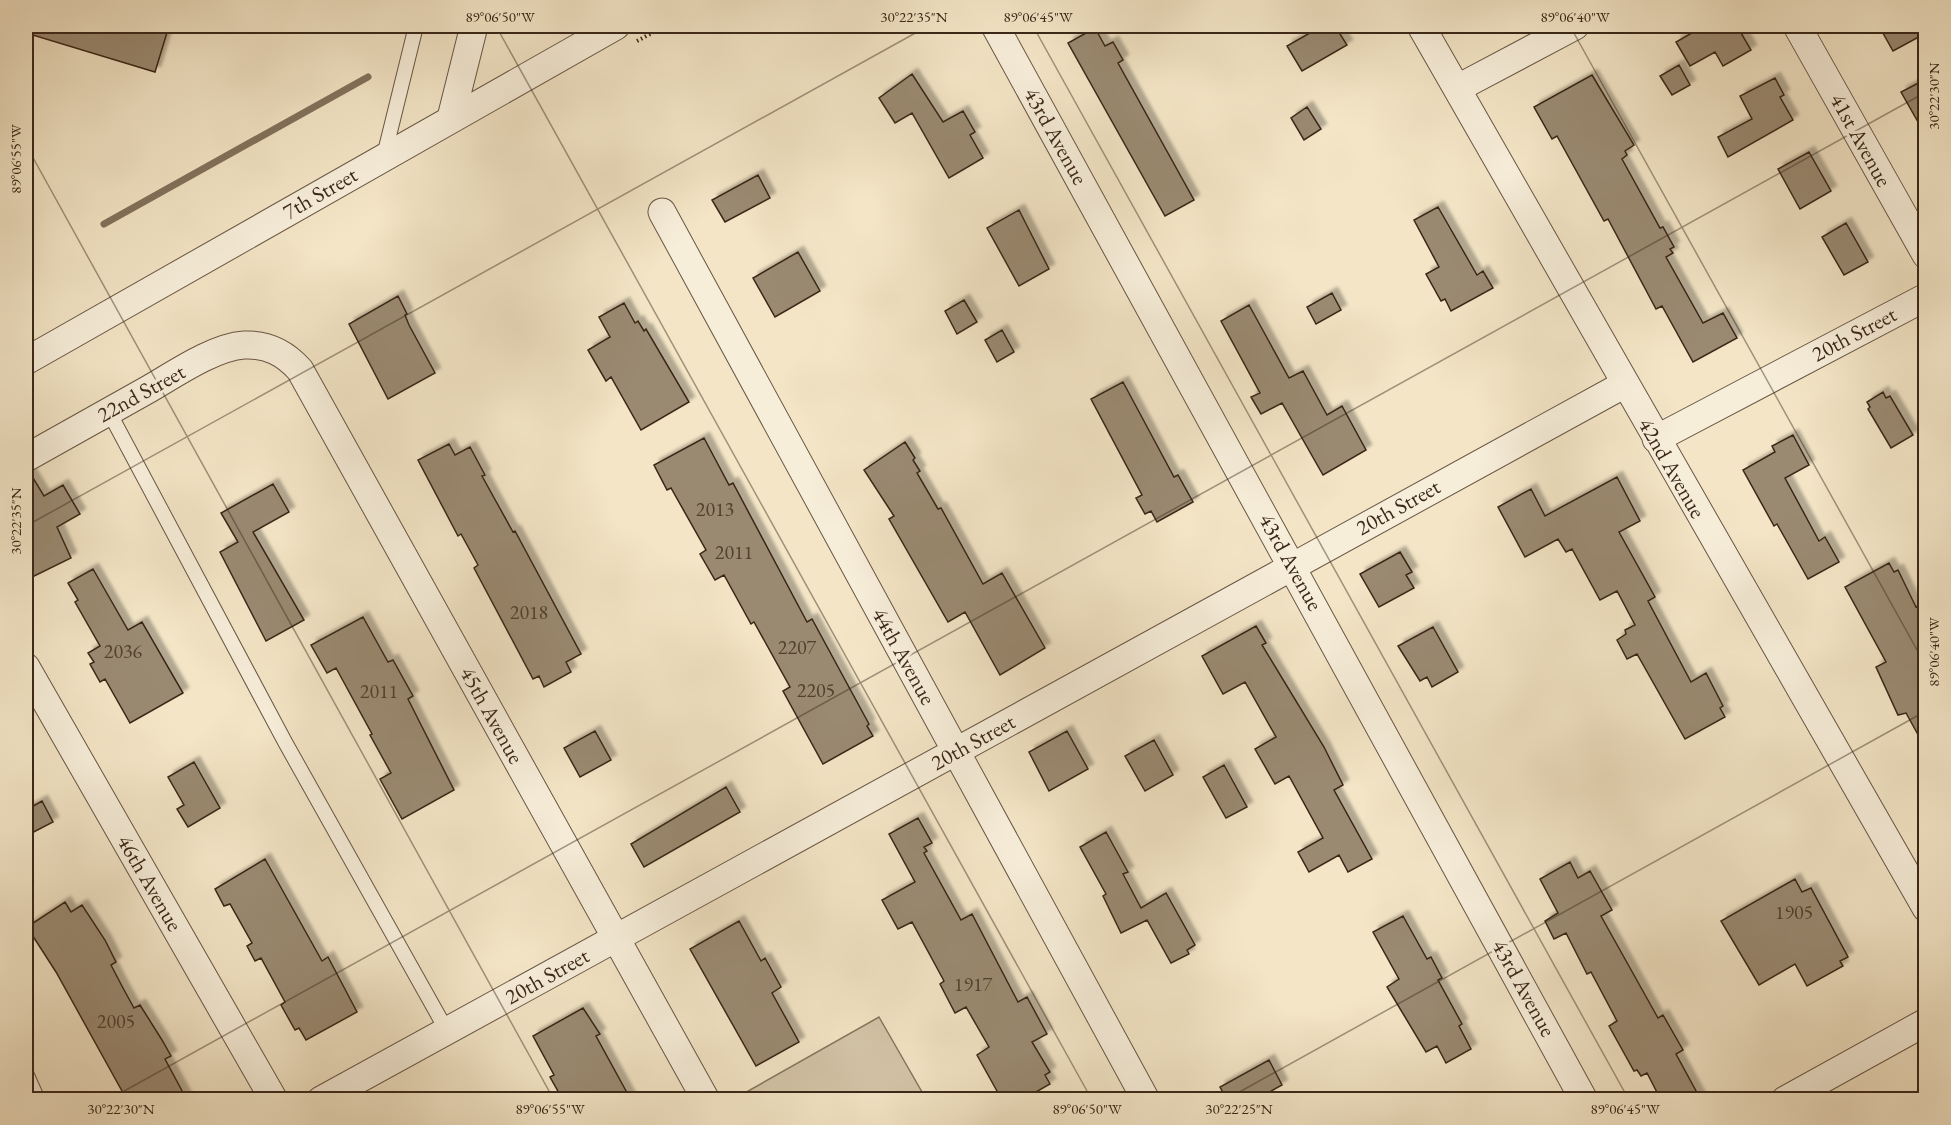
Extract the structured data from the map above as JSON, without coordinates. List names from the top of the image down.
{
  "streets": {
    "street": [
      "43rd Avenue",
      "41st Avenue",
      "7th Street",
      "20th Street",
      "22nd Street",
      "42nd Avenue",
      "44th Avenue",
      "45th Avenue",
      "46th Avenue"
    ]
  },
  "crossings": [
    ["43rd Avenue", "20th Street"],
    ["20th Street", "42nd Avenue"],
    ["20th Street", "44th Avenue"],
    ["20th Street", "45th Avenue"],
    ["22nd Street", "45th Avenue"]
  ],
  "house_numbers": [
    "2013",
    "2011",
    "2018",
    "2207",
    "2036",
    "2205",
    "2011",
    "1905",
    "1917",
    "2005"
  ],
  "coordinates": [
    "89°06'50\"W",
    "30°22'35\"N",
    "89°06'45\"W",
    "89°06'40\"W",
    "30°22'30\"N",
    "89°06'55\"W",
    "30°22'25\"N"
  ]
}
